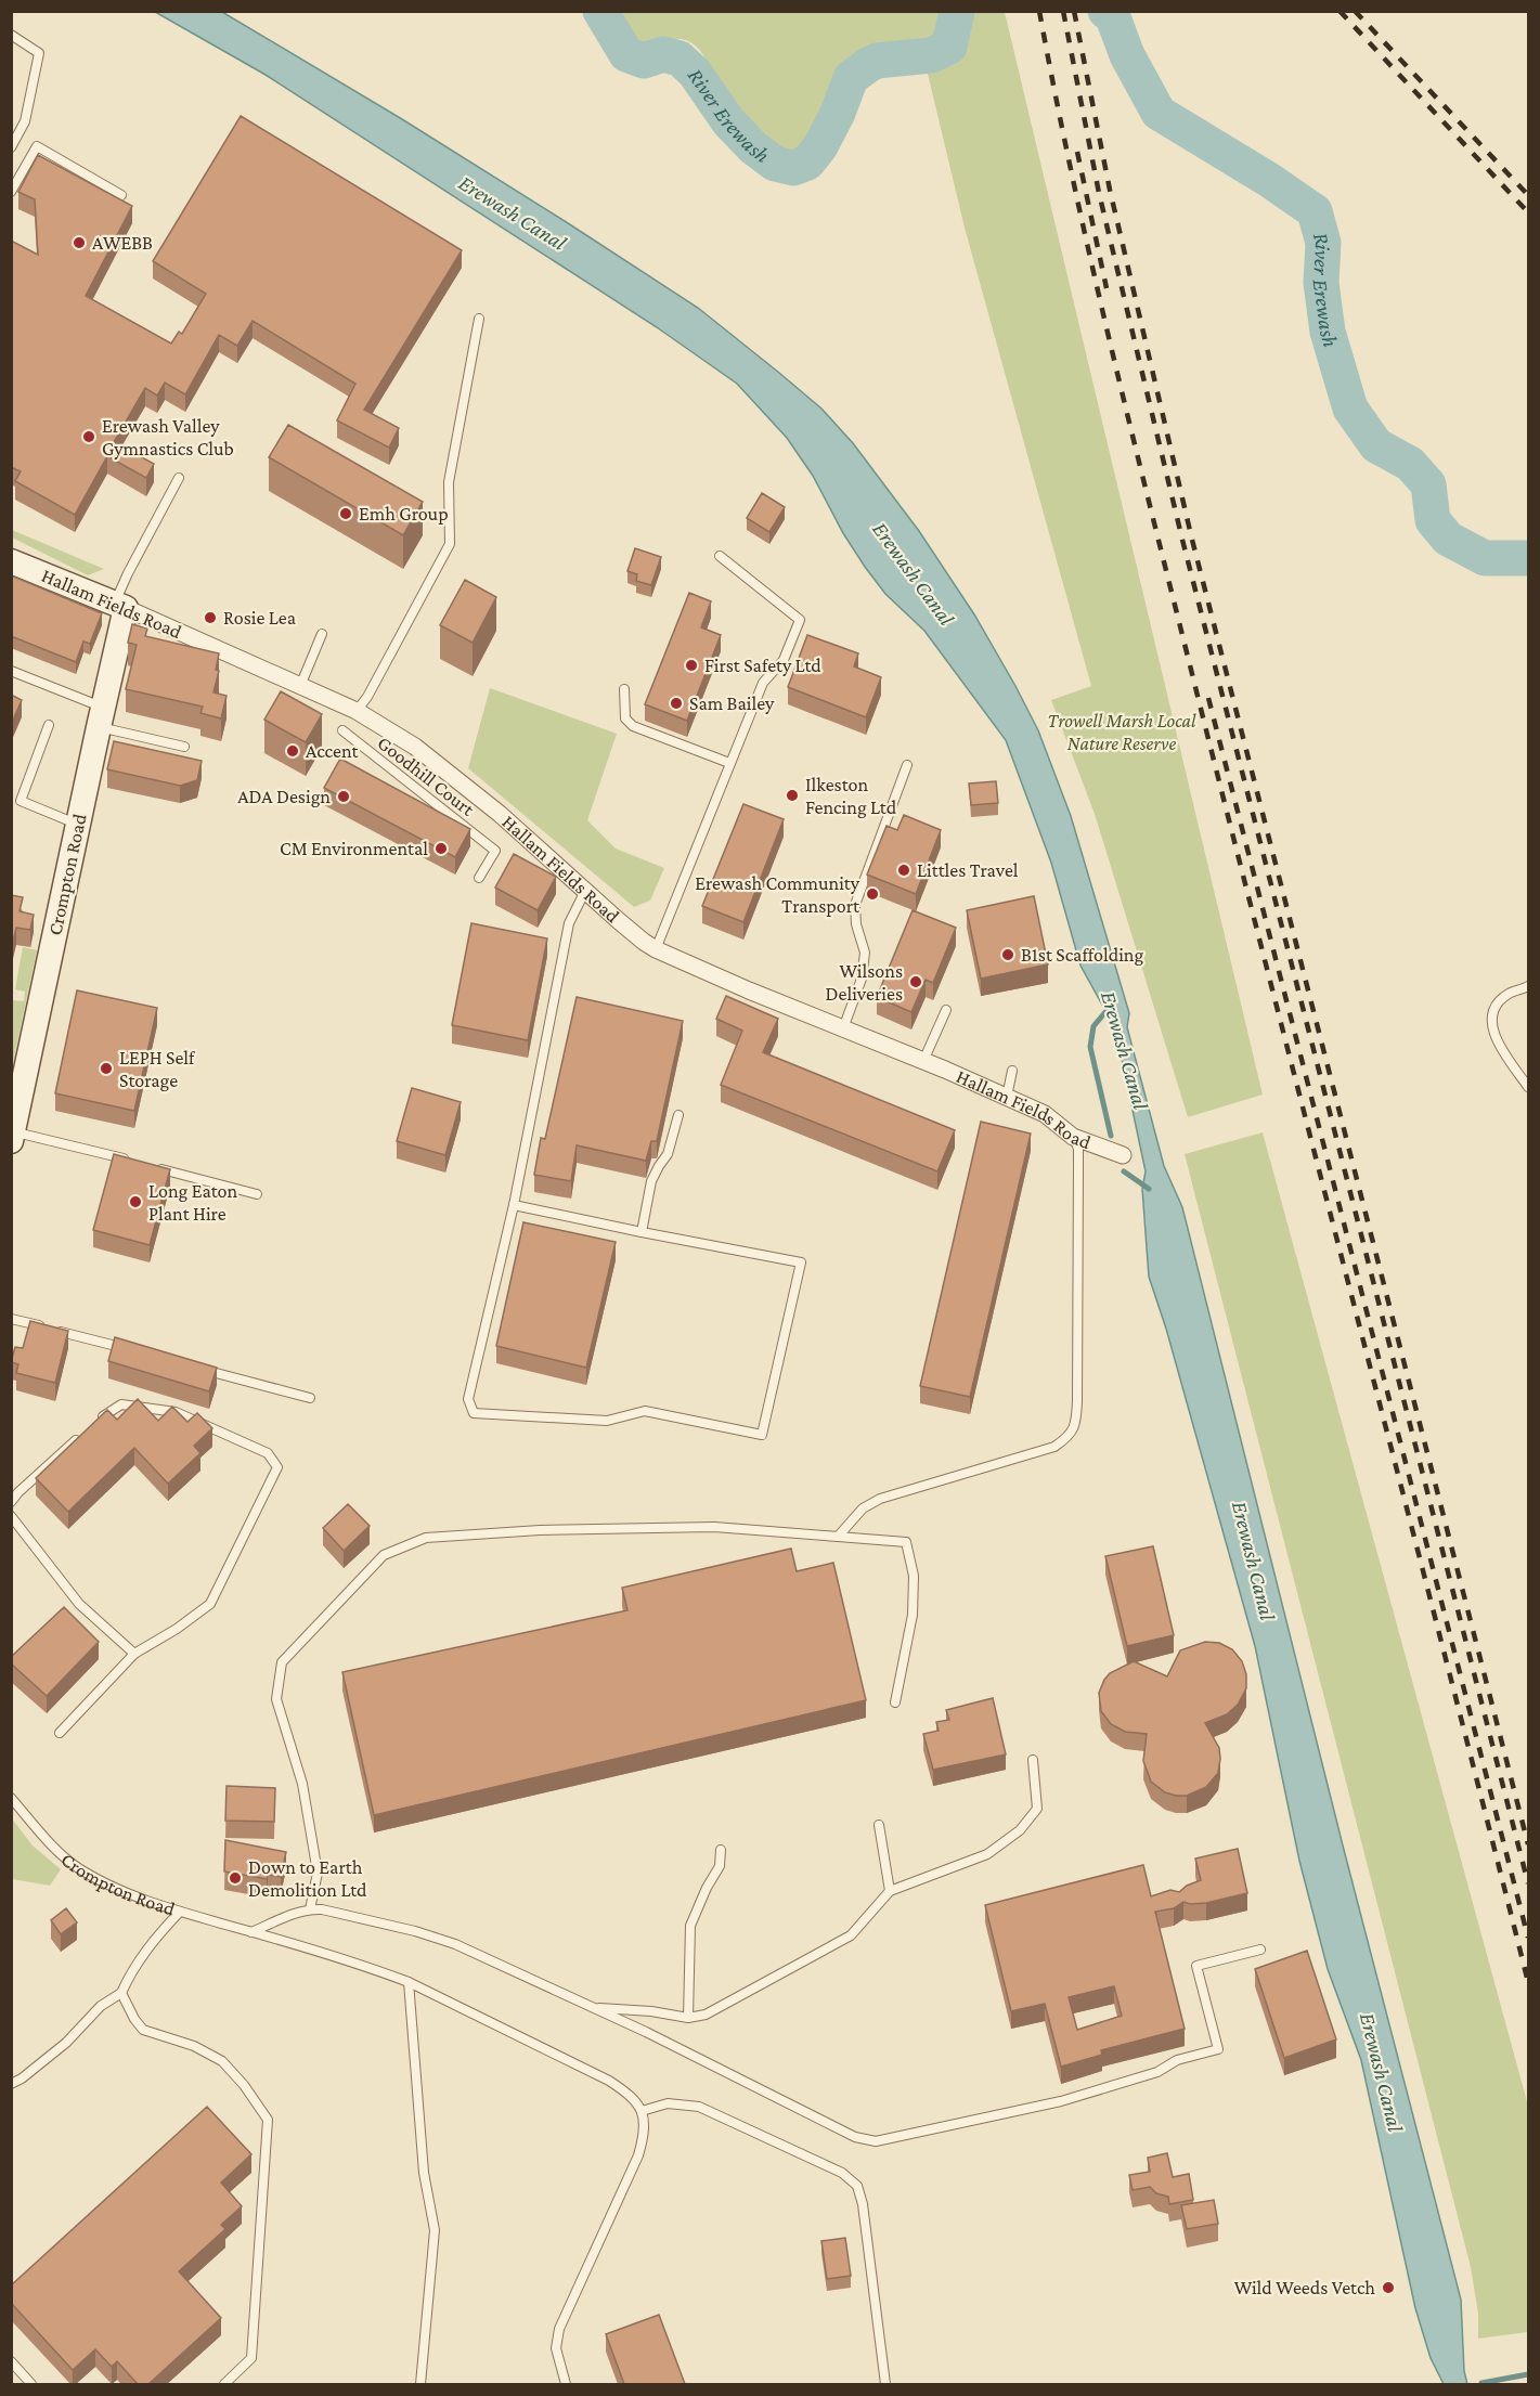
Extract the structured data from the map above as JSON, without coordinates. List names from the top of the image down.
{
  "streets": {
    "street": ["Hallam Fields Road", "Crompton Road"],
    "lane": ["Goodhill Court"]
  },
  "crossings": [
    ["Hallam Fields Road", "Crompton Road"]
  ],
  "water": ["River Erewash", "Erewash Canal"],
  "parks": ["Trowell Marsh Local Nature Reserve"],
  "places": [
    "AWEBB",
    "Erewash Valley Gymnastics Club",
    "Emh Group",
    "Rosie Lea",
    "First Safety Ltd",
    "Sam Bailey",
    "Accent",
    "Ilkeston Fencing Ltd",
    "ADA Design",
    "CM Environmental",
    "Littles Travel",
    "Erewash Community Transport",
    "B1st Scaffolding",
    "Wilsons Deliveries",
    "LEPH Self Storage",
    "Long Eaton Plant Hire",
    "Down to Earth Demolition Ltd",
    "Wild Weeds Vetch"
  ]
}
